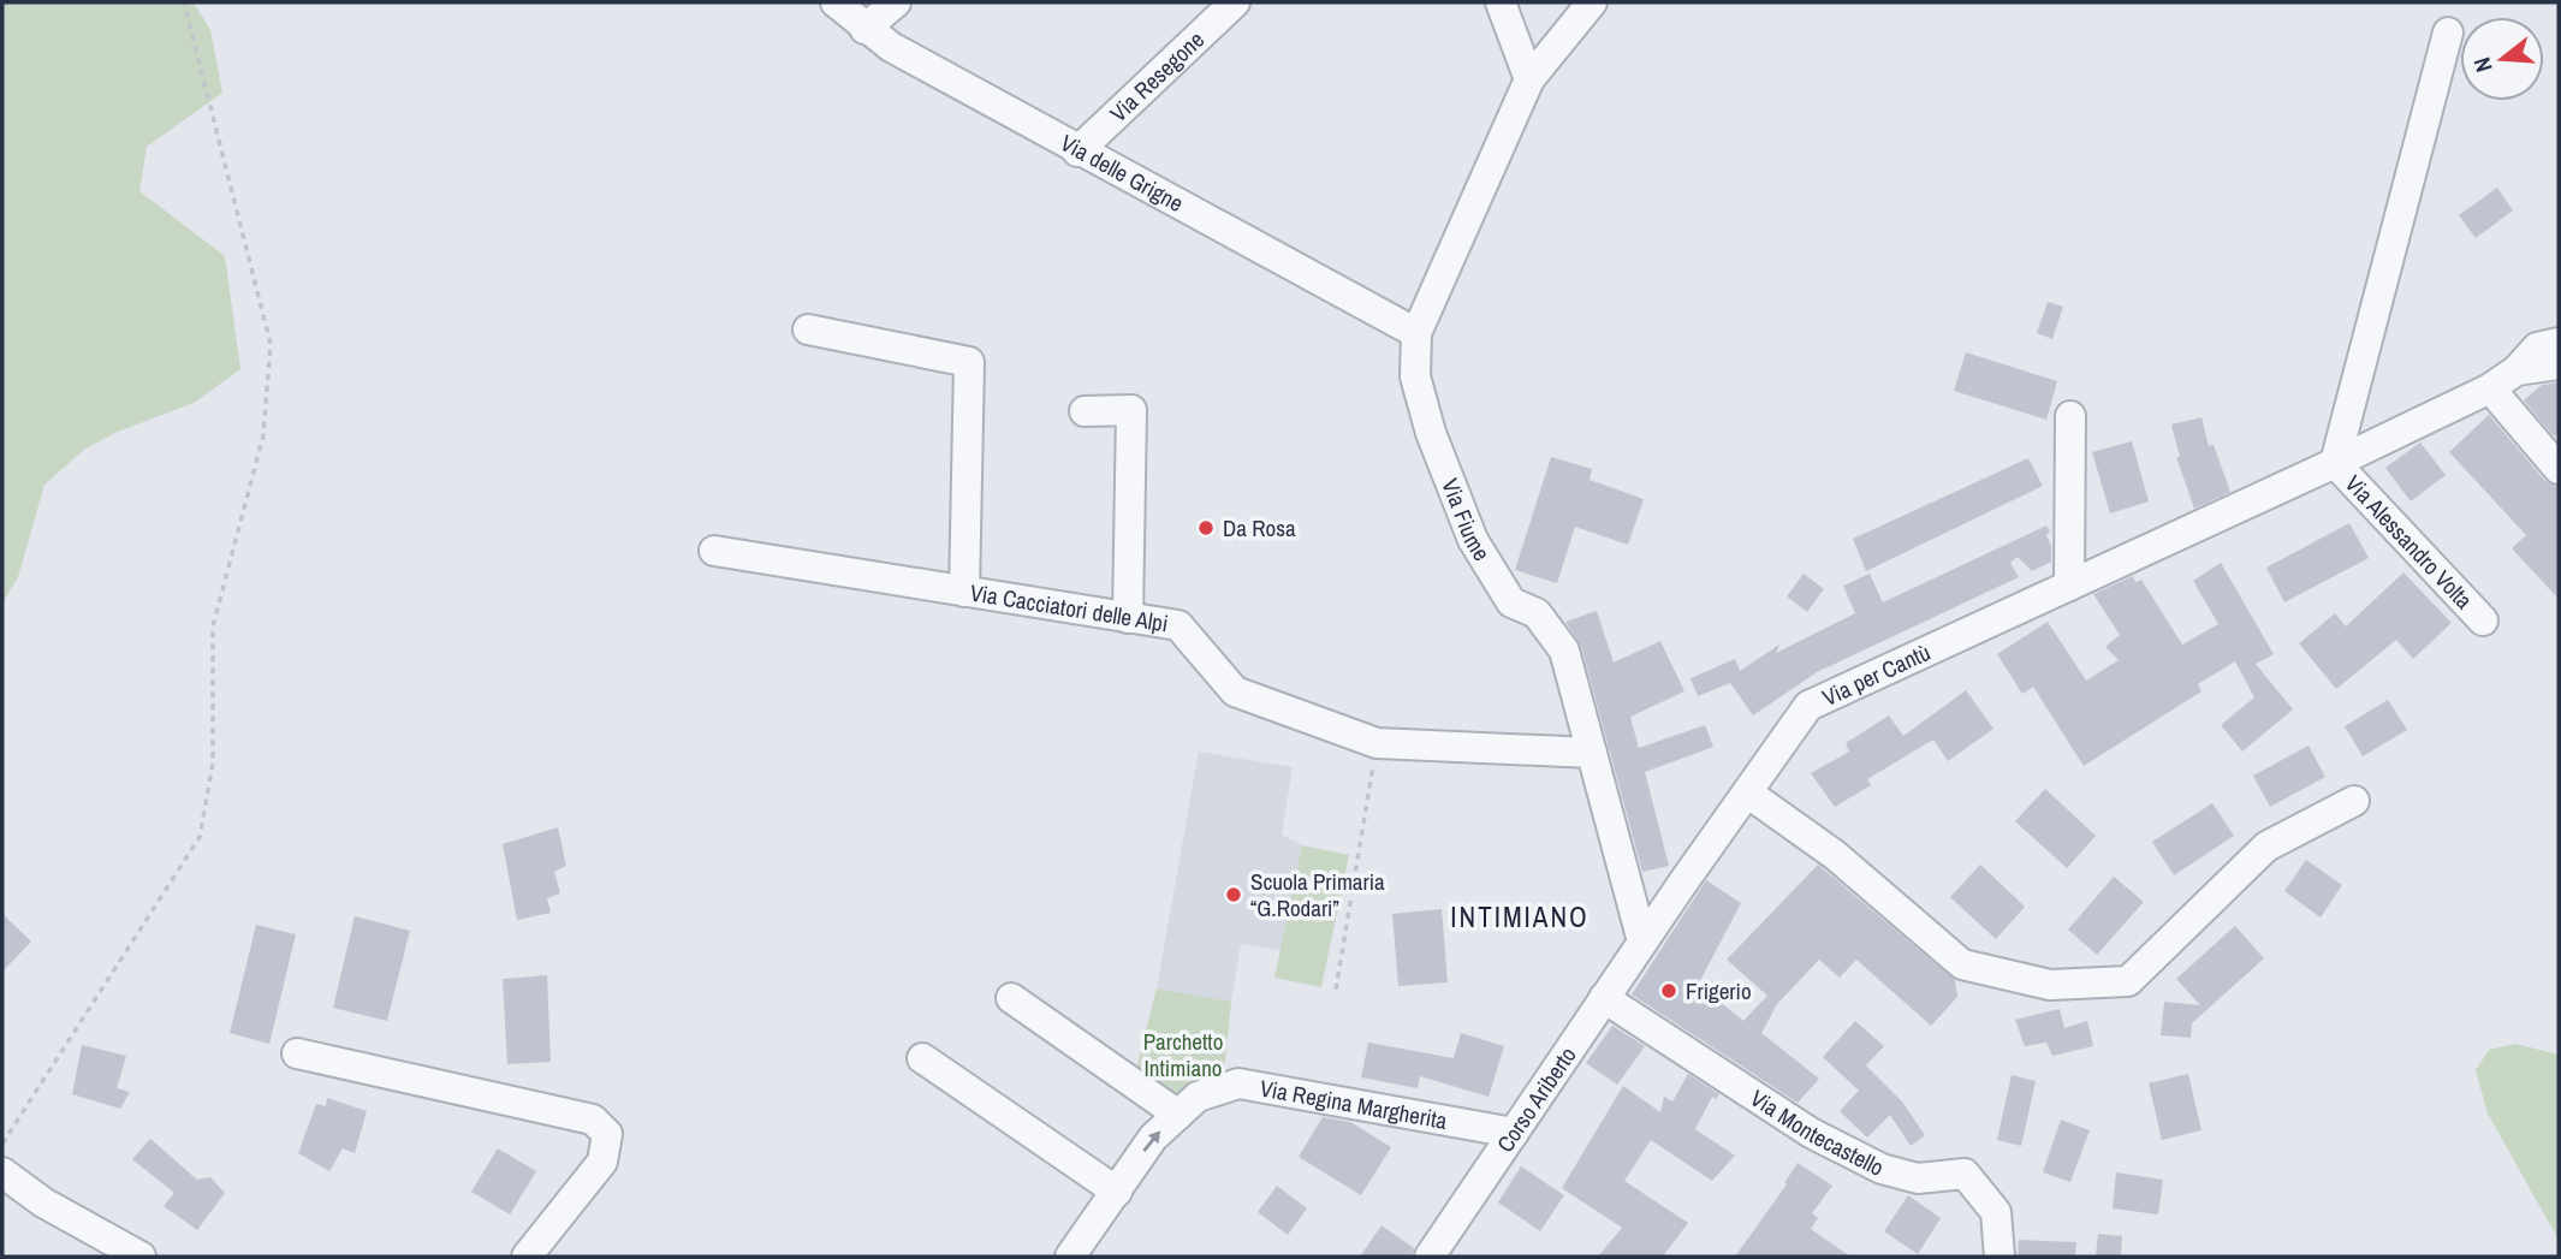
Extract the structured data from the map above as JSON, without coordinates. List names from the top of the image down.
{
  "streets": {
    "street": [
      "Via Resegone",
      "Via delle Grigne",
      "Via Fiume",
      "Via Alessandro Volta",
      "Via Cacciatori delle Alpi",
      "Via per Cantù",
      "Corso Ariberto",
      "Via Regina Margherita",
      "Via Montecastello"
    ]
  },
  "crossings": [
    ["Via Resegone", "Via delle Grigne"],
    ["Via delle Grigne", "Via Fiume"],
    ["Via Fiume", "Via Cacciatori delle Alpi"],
    ["Via Fiume", "Via per Cantù"],
    ["Via Fiume", "Corso Ariberto"],
    ["Via Alessandro Volta", "Via per Cantù"],
    ["Via per Cantù", "Corso Ariberto"],
    ["Corso Ariberto", "Via Regina Margherita"],
    ["Corso Ariberto", "Via Montecastello"]
  ],
  "districts": ["INTIMIANO"],
  "parks": ["Parchetto Intimiano"],
  "places": ["Da Rosa", "Scuola Primaria “G.Rodari”", "Frigerio"],
  "north": "left"
}
